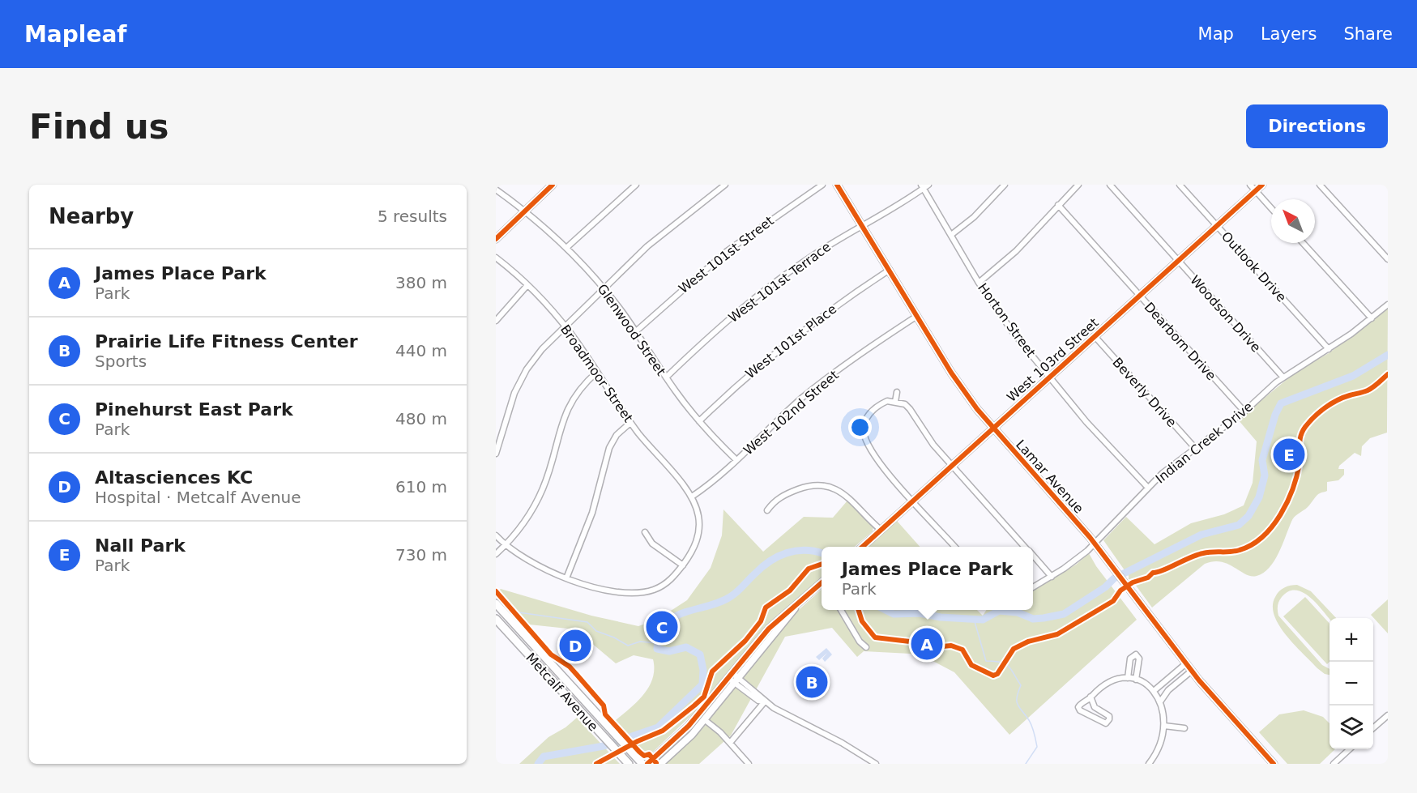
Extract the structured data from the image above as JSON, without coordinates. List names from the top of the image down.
{
  "streets": {
    "main road": ["West 103rd Street", "Lamar Avenue", "Metcalf Avenue"],
    "street": [
      "West 101st Street",
      "Outlook Drive",
      "West 101st Terrace",
      "Woodson Drive",
      "Horton Street",
      "Glenwood Street",
      "West 101st Place",
      "Dearborn Drive",
      "Broadmoor Street",
      "Beverly Drive",
      "West 102nd Street",
      "Indian Creek Drive"
    ]
  },
  "crossings": [
    ["West 101st Street", "Glenwood Street"],
    ["Outlook Drive", "West 103rd Street"],
    ["Outlook Drive", "Indian Creek Drive"],
    ["West 101st Terrace", "Horton Street"],
    ["West 101st Terrace", "Glenwood Street"],
    ["West 101st Terrace", "Lamar Avenue"],
    ["Woodson Drive", "West 103rd Street"],
    ["Woodson Drive", "Indian Creek Drive"],
    ["Horton Street", "West 103rd Street"],
    ["Horton Street", "Indian Creek Drive"],
    ["Glenwood Street", "West 101st Place"],
    ["Glenwood Street", "West 102nd Street"],
    ["West 101st Place", "Lamar Avenue"],
    ["Dearborn Drive", "West 103rd Street"],
    ["Dearborn Drive", "Indian Creek Drive"],
    ["West 103rd Street", "Beverly Drive"],
    ["West 103rd Street", "Lamar Avenue"],
    ["Broadmoor Street", "West 102nd Street"],
    ["Beverly Drive", "Indian Creek Drive"],
    ["West 102nd Street", "Lamar Avenue"],
    ["Indian Creek Drive", "Lamar Avenue"]
  ],
  "north": "top left",
  "page": {
    "header": "Mapleaf",
    "nav": ["Map", "Layers", "Share"],
    "buttons": "Directions",
    "title": "Find us",
    "heading": ["Nearby", "5 results"],
    "list": [
      {
        "mark": "A",
        "name": "James Place Park",
        "note": "Park",
        "value": "380 m"
      },
      {
        "mark": "B",
        "name": "Prairie Life Fitness Center",
        "note": "Sports",
        "value": "440 m"
      },
      {
        "mark": "C",
        "name": "Pinehurst East Park",
        "note": "Park",
        "value": "480 m"
      },
      {
        "mark": "D",
        "name": "Altasciences KC",
        "note": "Hospital · Metcalf Avenue",
        "value": "610 m"
      },
      {
        "mark": "E",
        "name": "Nall Park",
        "note": "Park",
        "value": "730 m"
      }
    ],
    "pins": [
      "E",
      "C",
      "A",
      "D",
      "B"
    ],
    "popup": ["James Place Park", "Park"],
    "map_buttons": ["+", "−"]
  }
}
